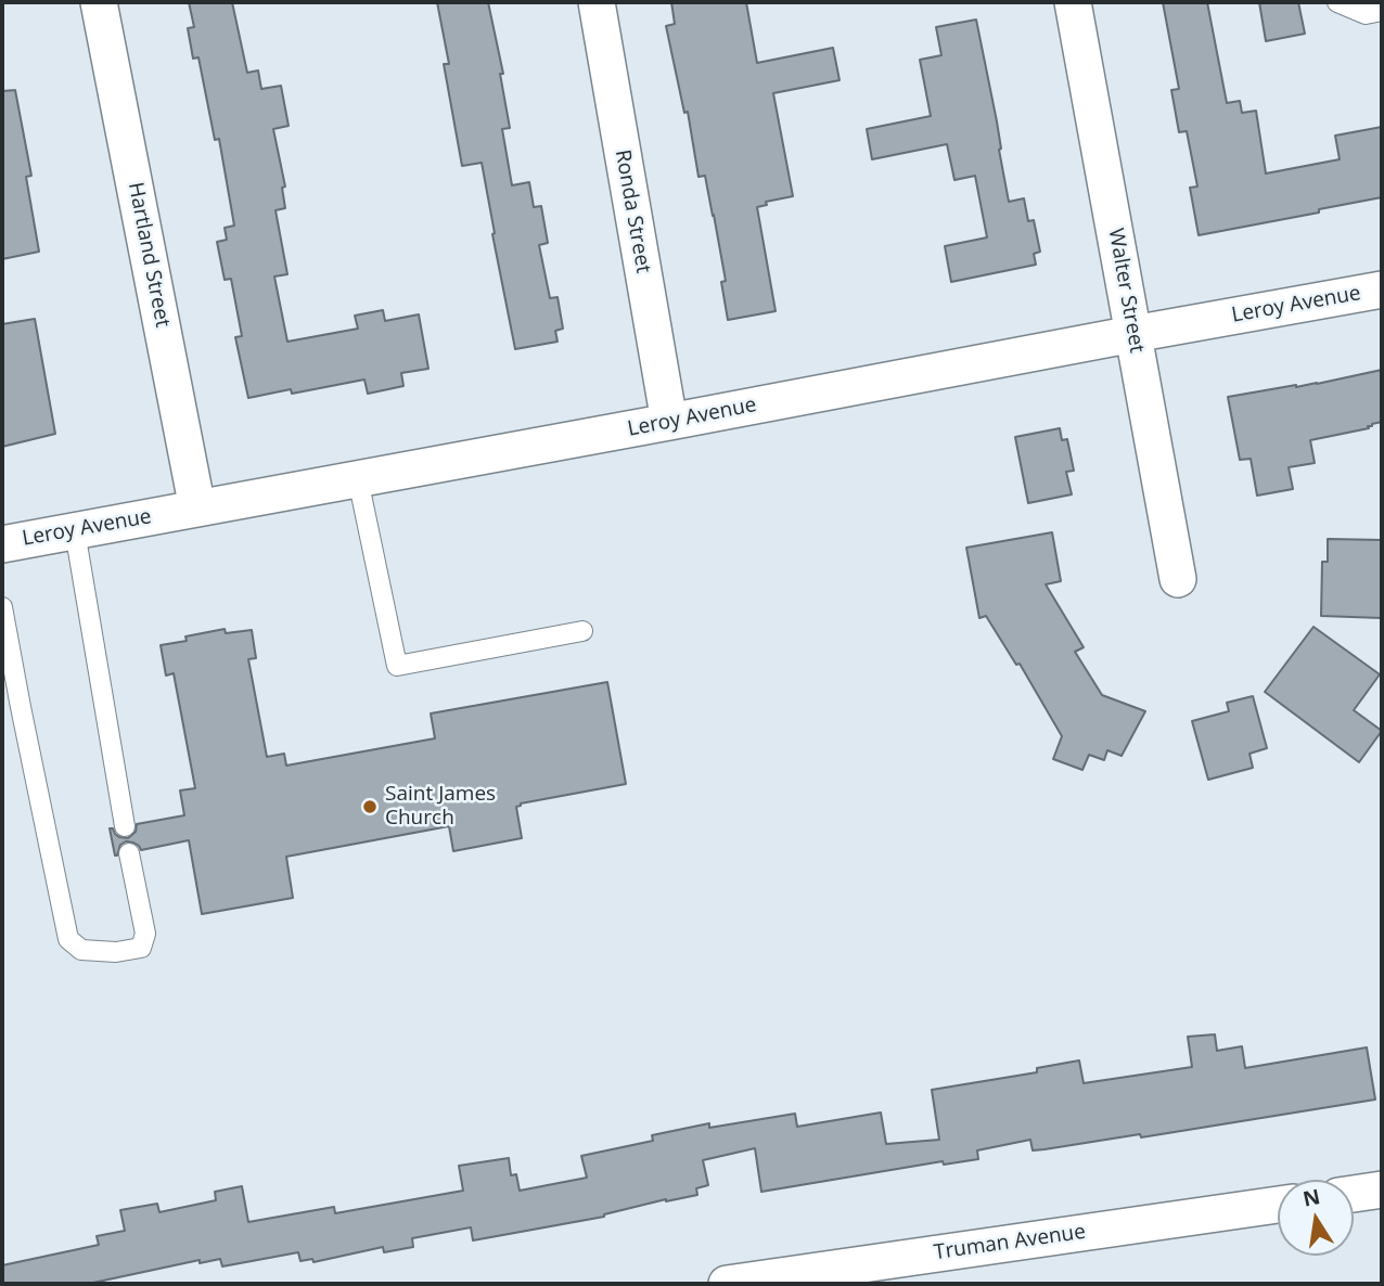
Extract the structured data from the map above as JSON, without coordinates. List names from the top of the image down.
{
  "streets": {
    "street": [
      "Ronda Street",
      "Hartland Street",
      "Walter Street",
      "Leroy Avenue",
      "Truman Avenue"
    ]
  },
  "crossings": [
    ["Ronda Street", "Leroy Avenue"],
    ["Hartland Street", "Leroy Avenue"],
    ["Walter Street", "Leroy Avenue"]
  ],
  "places": ["Saint James Church"],
  "north": "top"
}
